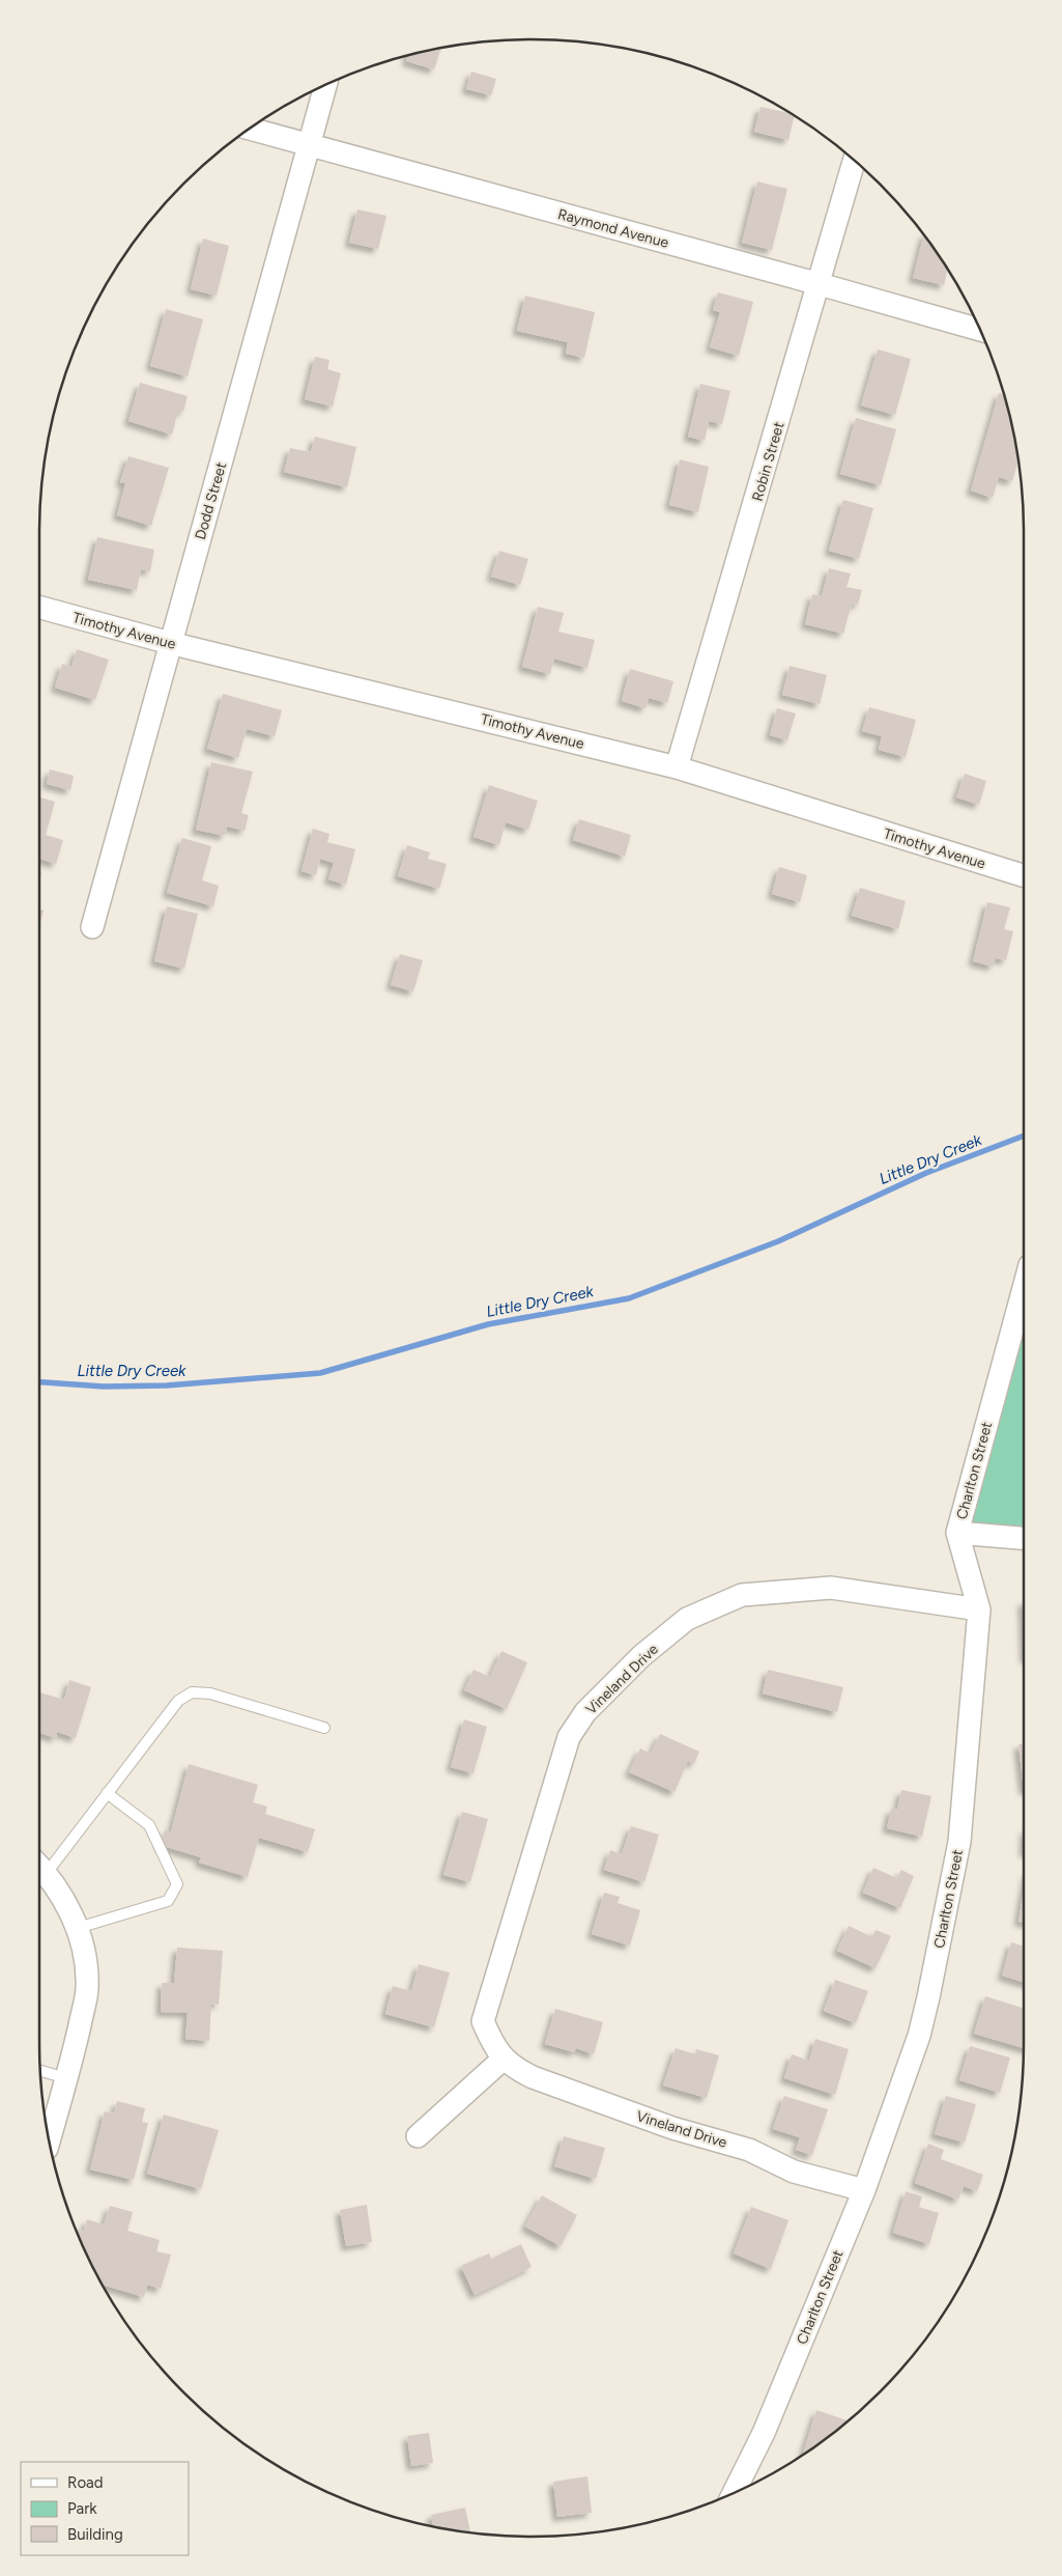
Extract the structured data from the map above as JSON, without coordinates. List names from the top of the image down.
{
  "streets": {
    "street": [
      "Raymond Avenue",
      "Robin Street",
      "Dodd Street",
      "Timothy Avenue",
      "Charlton Street",
      "Vineland Drive"
    ]
  },
  "crossings": [
    ["Raymond Avenue", "Robin Street"],
    ["Raymond Avenue", "Dodd Street"],
    ["Robin Street", "Timothy Avenue"],
    ["Dodd Street", "Timothy Avenue"],
    ["Charlton Street", "Vineland Drive"]
  ],
  "water": ["Little Dry Creek"],
  "legend": ["Road", "Park", "Building"]
}
